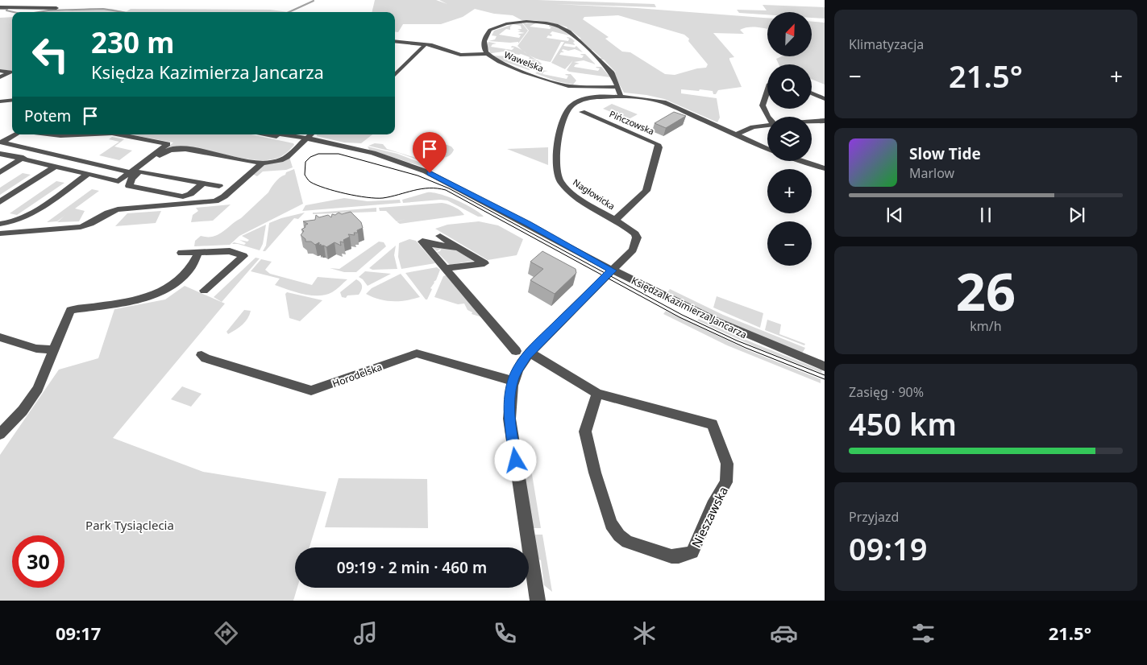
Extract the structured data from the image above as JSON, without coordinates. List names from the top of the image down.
{
  "streets": {
    "street": [
      "Wawelska",
      "Pińczowska",
      "Nagłowicka",
      "Księdza Kazimierza Jancarza",
      "Horodelska",
      "Nieszawska"
    ]
  },
  "crossings": [
    ["Pińczowska", "Nagłowicka"],
    ["Nagłowicka", "Księdza Kazimierza Jancarza"]
  ],
  "parks": ["Park Tysiąclecia"],
  "north": "top right",
  "page": {
    "tile": [
      "Klimatyzacja",
      ["26", "km/h"],
      ["Zasięg · 90%", "450 km"],
      ["Przyjazd", "09:19"]
    ],
    "map_buttons": ["+", "−"],
    "turn": ["230 m", "Księdza Kazimierza Jancarza"],
    "heat": ["−", "21.5°", "+"],
    "then": "Potem",
    "song": ["Slow Tide", "Marlow"],
    "limit": "30",
    "trip": "09:19 · 2 min · 460 m",
    "tabs": ["09:17", "21.5°"]
  }
}
